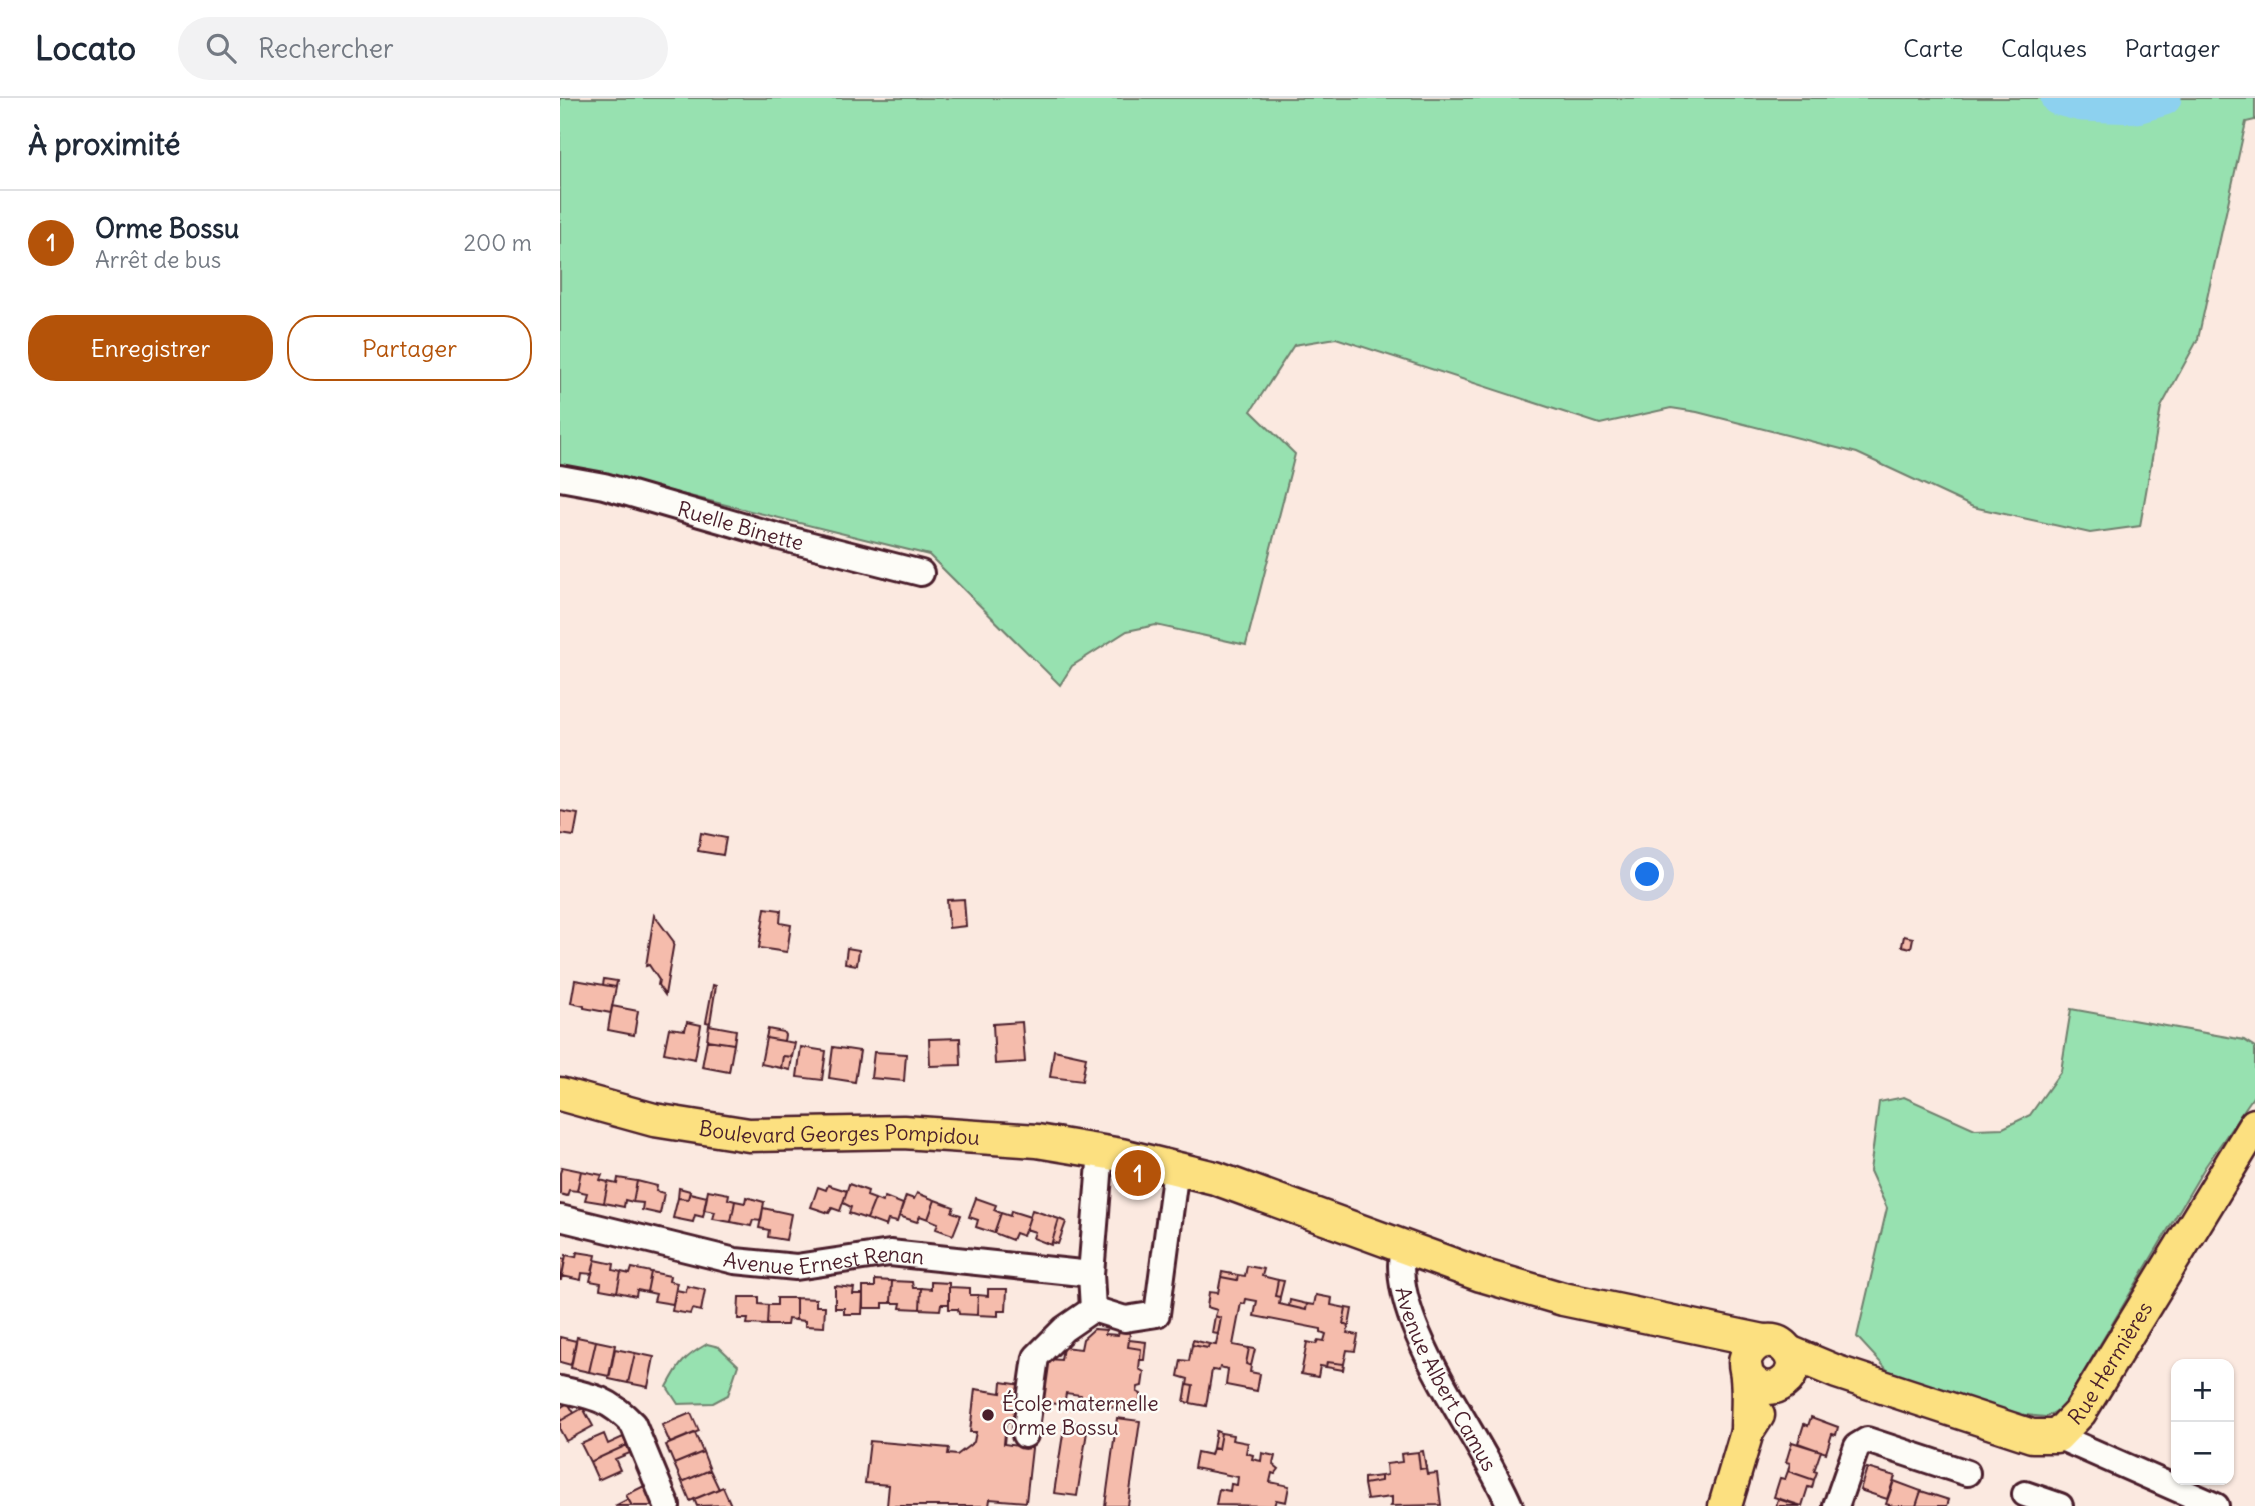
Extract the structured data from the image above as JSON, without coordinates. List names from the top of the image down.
{
  "streets": {
    "main road": ["Boulevard Georges Pompidou", "Rue Hermières"],
    "street": ["Ruelle Binette", "Avenue Ernest Renan", "Avenue Albert Camus"]
  },
  "crossings": [
    ["Boulevard Georges Pompidou", "Rue Hermières"],
    ["Boulevard Georges Pompidou", "Avenue Albert Camus"],
    ["Rue Hermières", "Avenue Albert Camus"]
  ],
  "places": ["École maternelle Orme Bossu"],
  "page": {
    "header": "Locato",
    "search": "Rechercher",
    "nav": ["Carte", "Calques", "Partager"],
    "heading": "À proximité",
    "list": [
      {
        "mark": "1",
        "name": "Orme Bossu",
        "note": "Arrêt de bus",
        "value": "200 m"
      }
    ],
    "buttons": ["Enregistrer", "Partager"],
    "pins": "1",
    "map_buttons": ["+", "−"]
  }
}
